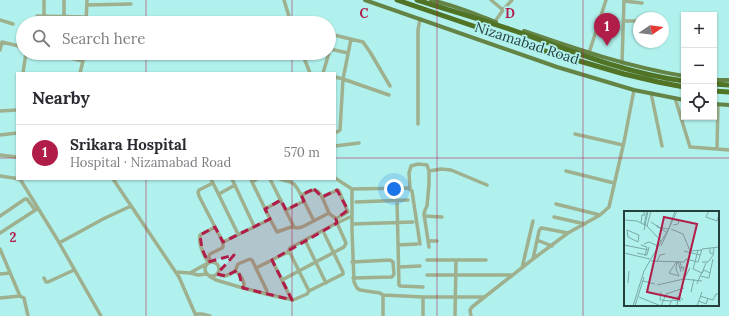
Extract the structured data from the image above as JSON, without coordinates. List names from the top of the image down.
{
  "streets": {
    "highway": ["Nizamabad Road"]
  },
  "north": "right",
  "page": {
    "map_buttons": ["+", "−"],
    "pins": "1",
    "search": "Search here",
    "heading": "Nearby",
    "list": [
      {
        "mark": "1",
        "name": "Srikara Hospital",
        "note": "Hospital · Nizamabad Road",
        "value": "570 m"
      }
    ]
  },
  "grid": {
    "columns": ["C", "D"],
    "rows": ["2"]
  }
}
